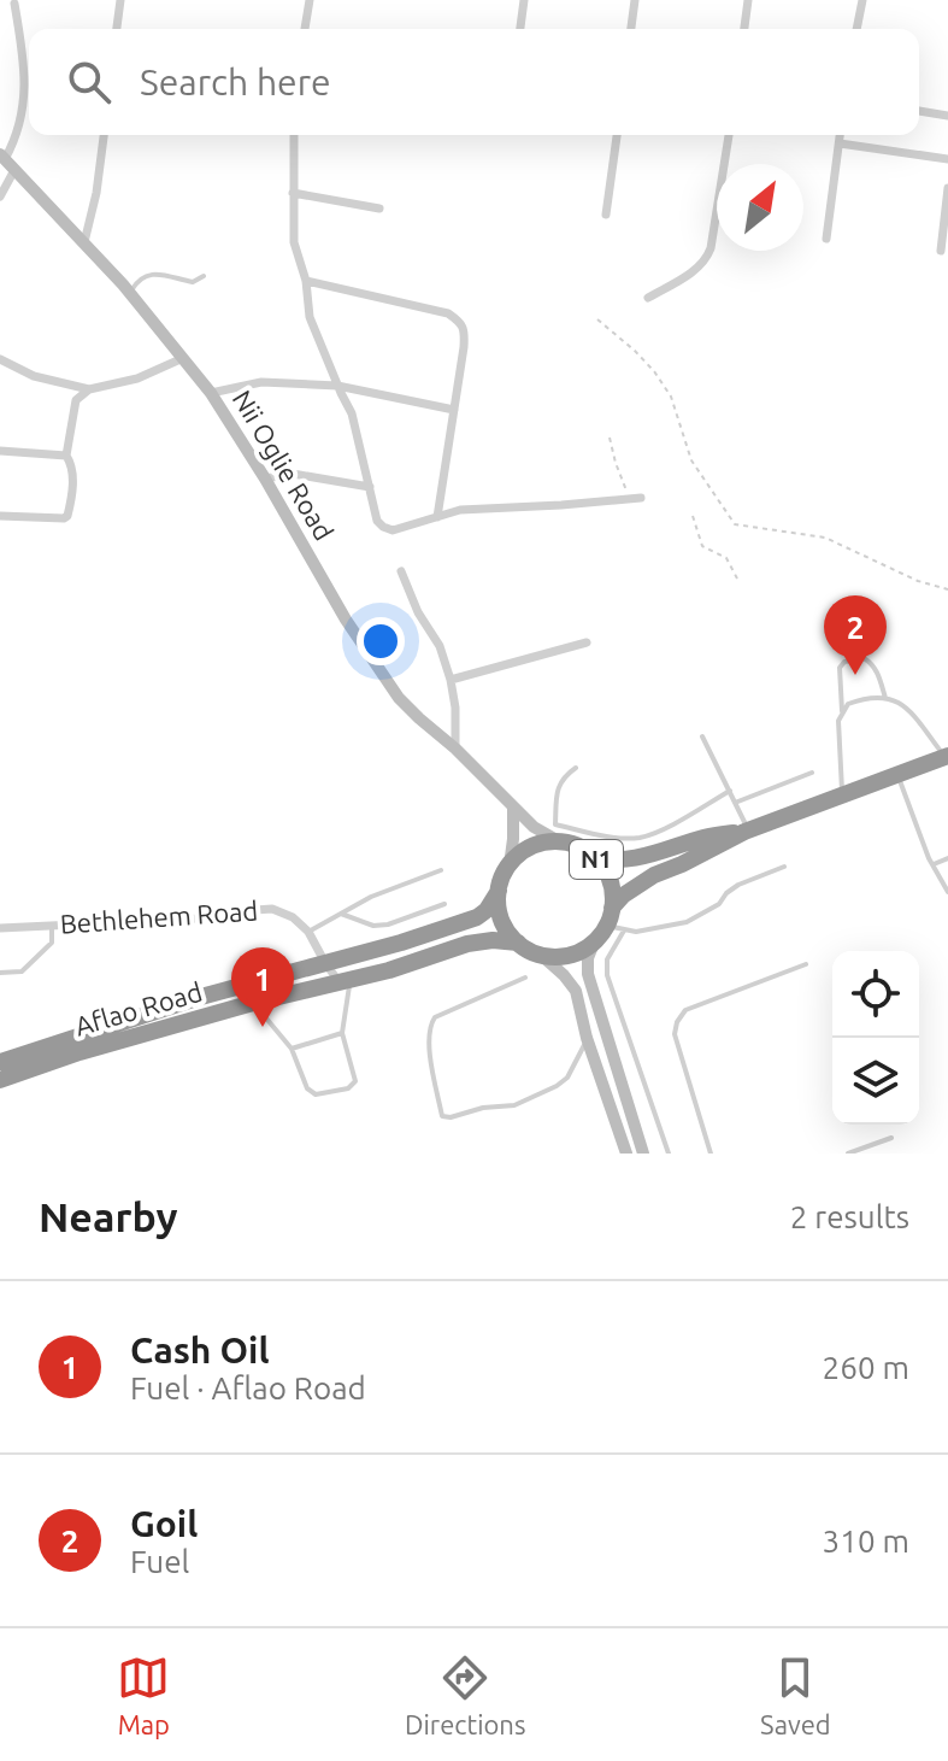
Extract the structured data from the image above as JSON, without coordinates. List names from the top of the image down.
{
  "streets": {
    "highway": ["N1", "Aflao Road"],
    "street": ["Nii Oglie Road", "Bethlehem Road"]
  },
  "crossings": [
    ["Nii Oglie Road", "N1"],
    ["Nii Oglie Road", "Aflao Road"],
    ["N1", "Aflao Road"]
  ],
  "north": "top right",
  "page": {
    "search": "Search here",
    "pins": ["2", "1"],
    "heading": ["Nearby", "2 results"],
    "list": [
      {
        "mark": "1",
        "name": "Cash Oil",
        "note": "Fuel · Aflao Road",
        "value": "260 m"
      },
      {
        "mark": "2",
        "name": "Goil",
        "note": "Fuel",
        "value": "310 m"
      }
    ],
    "nav": ["Map", "Directions", "Saved"]
  }
}
